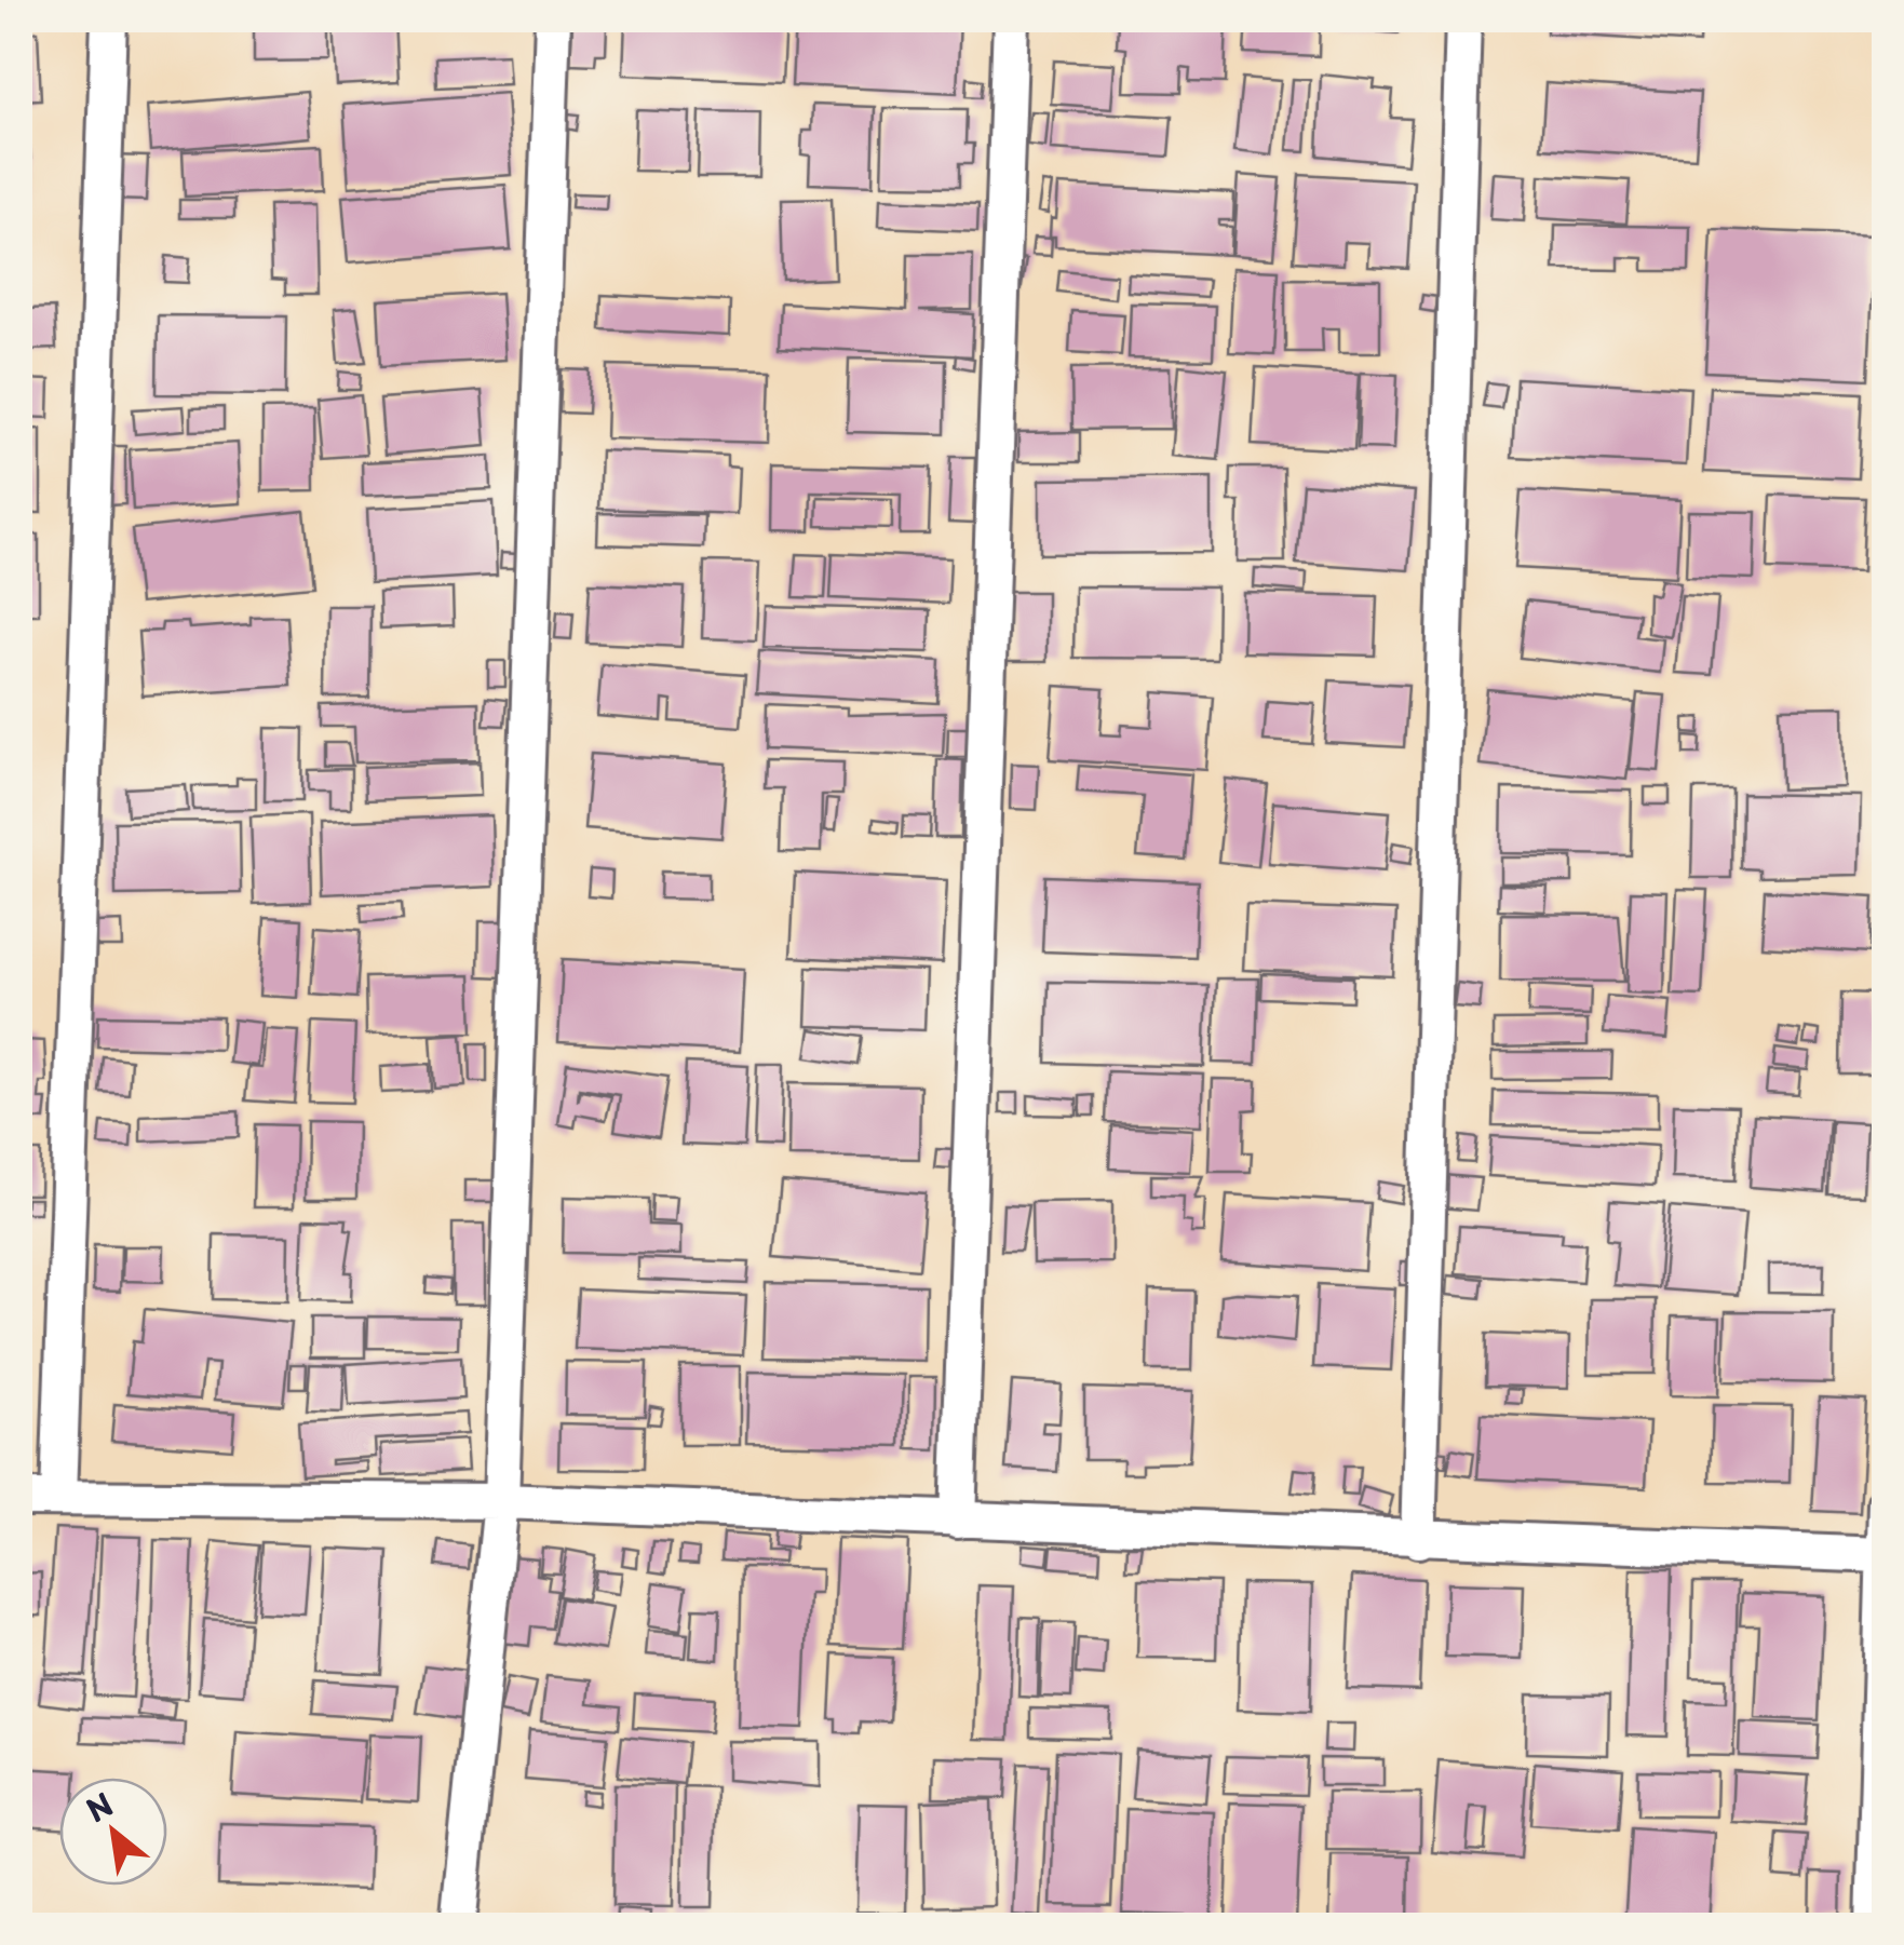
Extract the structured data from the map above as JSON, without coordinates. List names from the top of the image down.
{
  "north": "top left"
}
